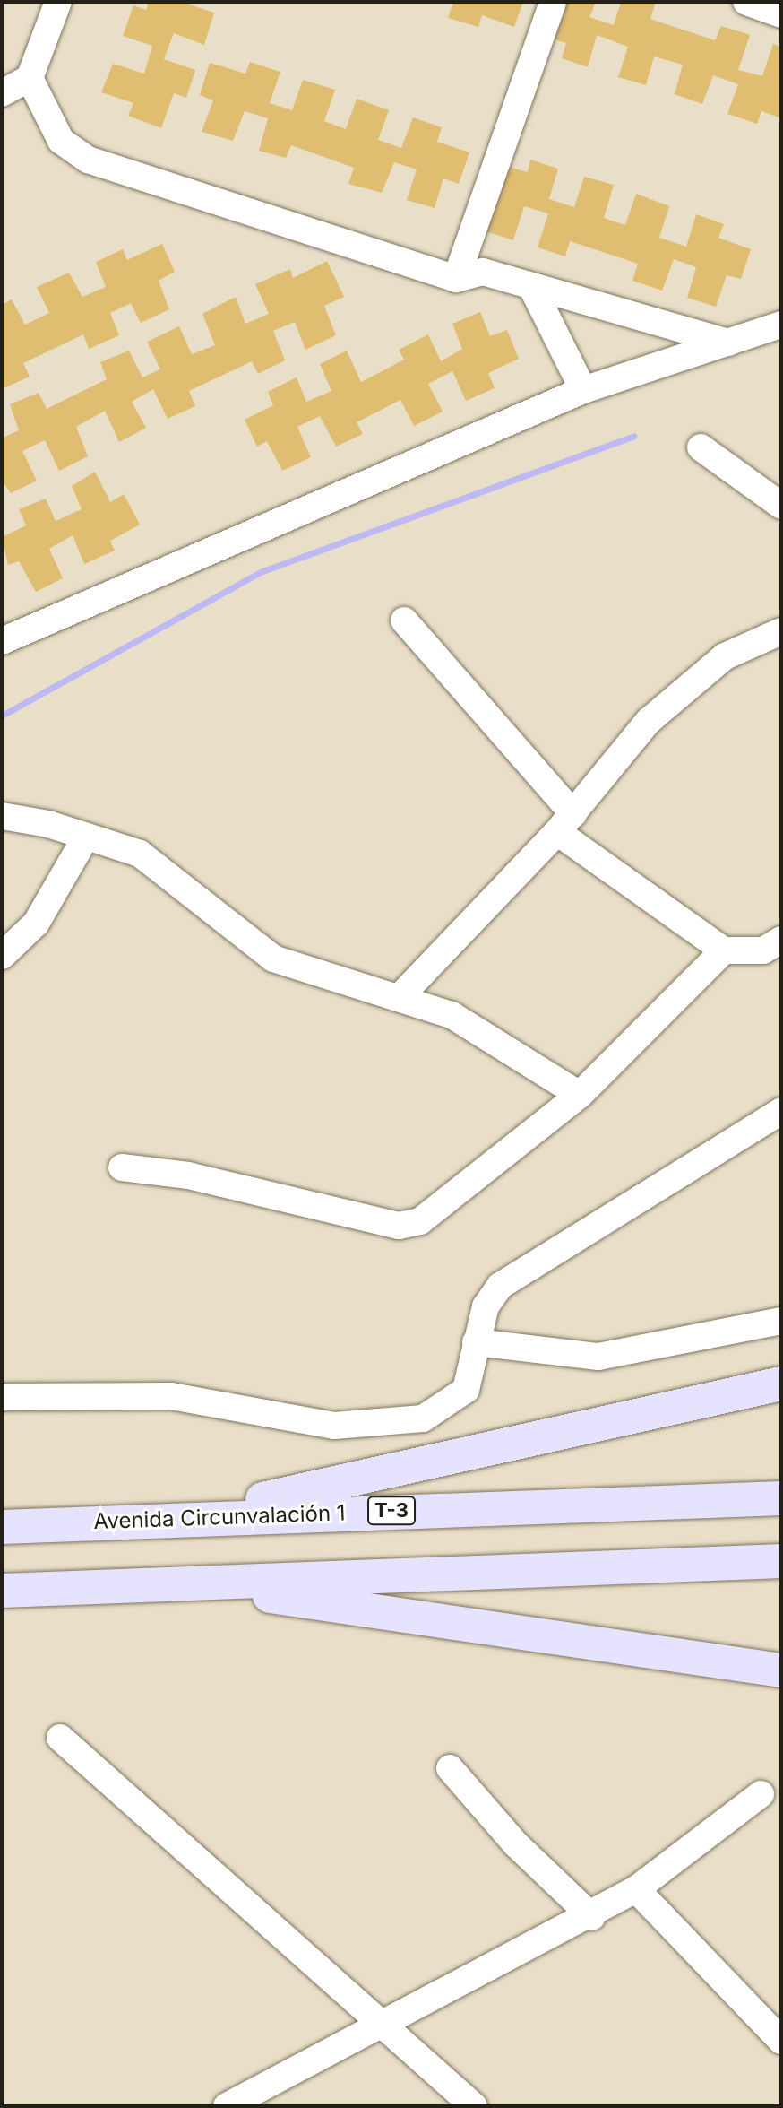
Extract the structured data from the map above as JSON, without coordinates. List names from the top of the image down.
{
  "streets": {
    "main road": ["T-3", "Avenida Circunvalación 1"]
  }
}
